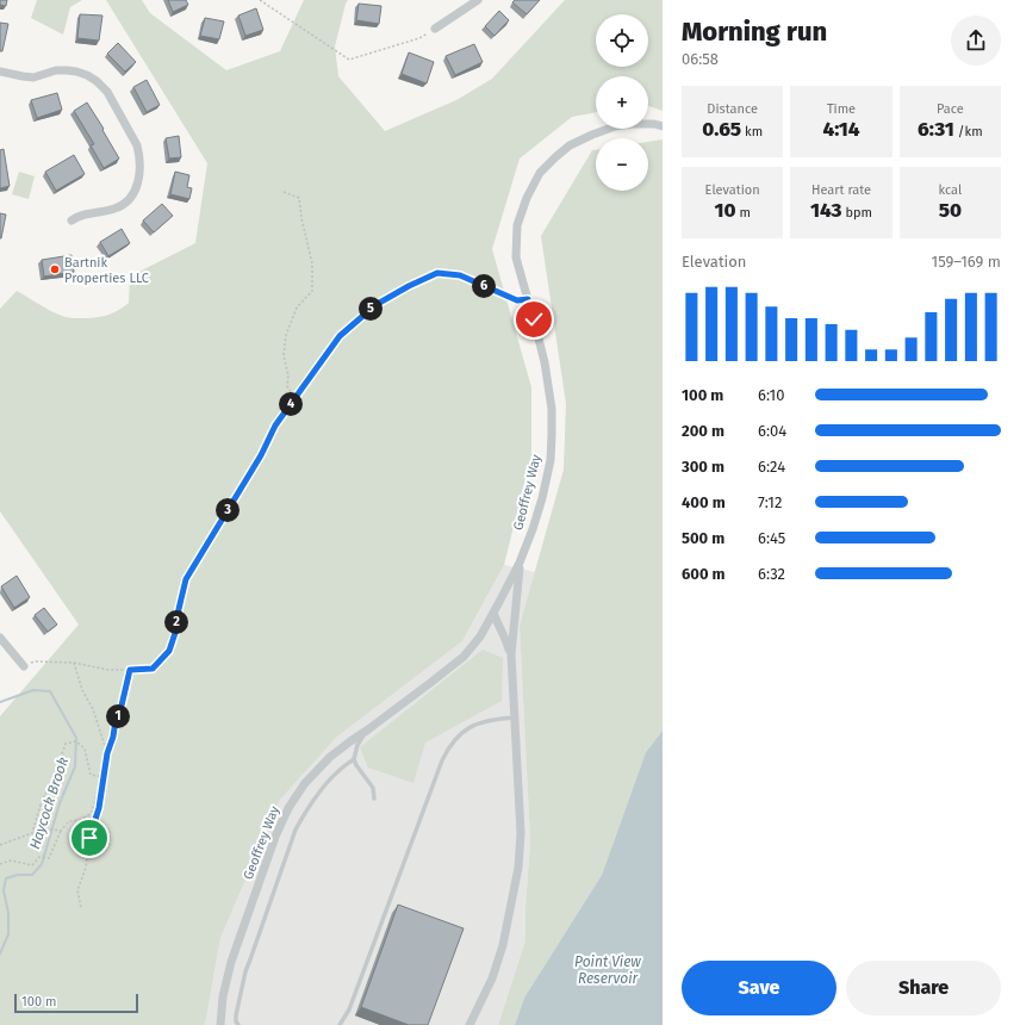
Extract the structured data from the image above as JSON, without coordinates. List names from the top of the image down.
{
  "streets": {
    "street": ["Geoffrey Way"]
  },
  "water": ["Haycock Brook", "Point View Reservoir"],
  "places": ["Bartnik Properties LLC"],
  "scale_bar": "100 m",
  "page": {
    "heading": ["Morning run", "06:58"],
    "map_buttons": ["+", "−"],
    "stats": [
      ["Distance", "0.65 km"],
      ["Time", "4:14"],
      ["Pace", "6:31 /km"],
      ["Elevation", "10 m"],
      ["Heart rate", "143 bpm"],
      ["kcal", "50"]
    ],
    "chart": ["Elevation", "159–169 m"],
    "pins": [
      "6",
      "5",
      "4",
      "3",
      "2",
      "1"
    ],
    "list": [
      {
        "name": "100 m",
        "note": "6:10"
      },
      {
        "name": "200 m",
        "note": "6:04"
      },
      {
        "name": "300 m",
        "note": "6:24"
      },
      {
        "name": "400 m",
        "note": "7:12"
      },
      {
        "name": "500 m",
        "note": "6:45"
      },
      {
        "name": "600 m",
        "note": "6:32"
      }
    ],
    "buttons": ["Save", "Share"],
    "scale": "100 m"
  }
}
